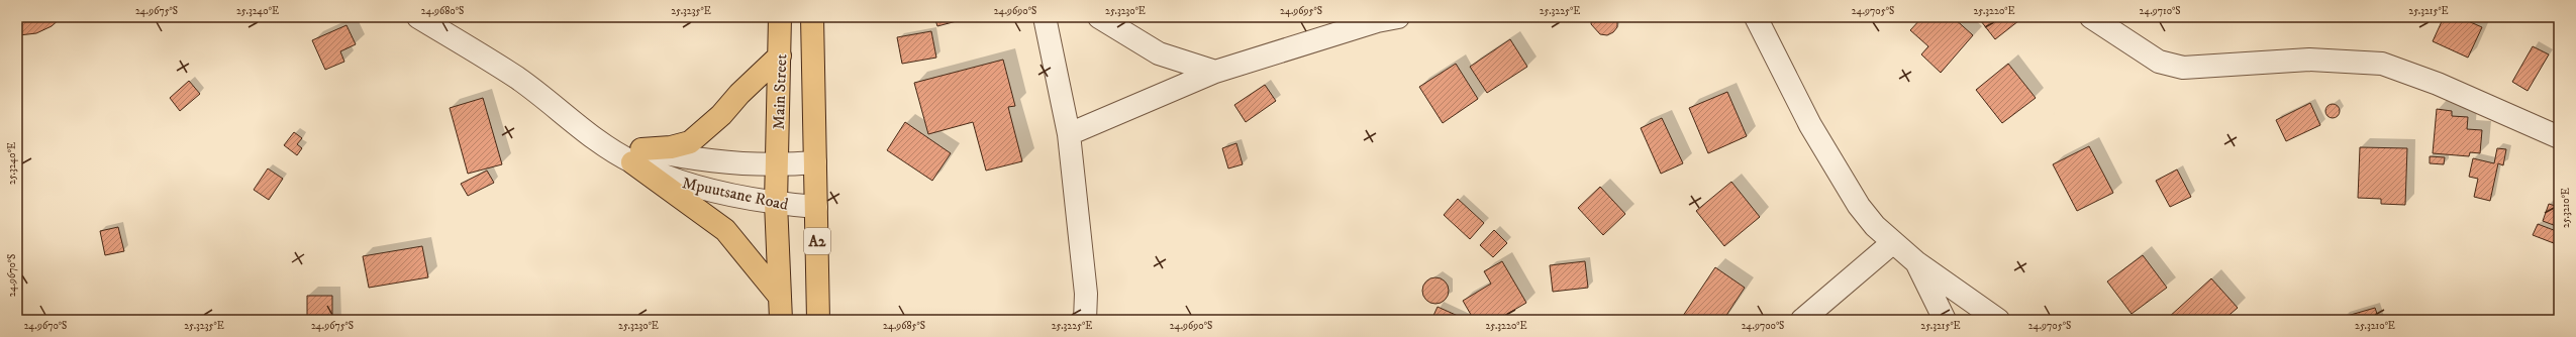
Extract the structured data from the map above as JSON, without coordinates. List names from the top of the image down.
{
  "streets": {
    "highway": ["Main Street", "A2"],
    "street": ["Mpuutsane Road"]
  },
  "crossings": [
    ["Main Street", "Mpuutsane Road"],
    ["Main Street", "A2"],
    ["Mpuutsane Road", "A2"]
  ],
  "coordinates": [
    "24.9675°S",
    "25.3240°E",
    "24.9680°S",
    "25.3235°E",
    "24.9690°S",
    "25.3230°E",
    "24.9695°S",
    "25.3225°E",
    "24.9705°S",
    "25.3220°E",
    "24.9710°S",
    "25.3215°E",
    "25.3210°E",
    "24.9670°S",
    "24.9685°S",
    "24.9700°S"
  ]
}
